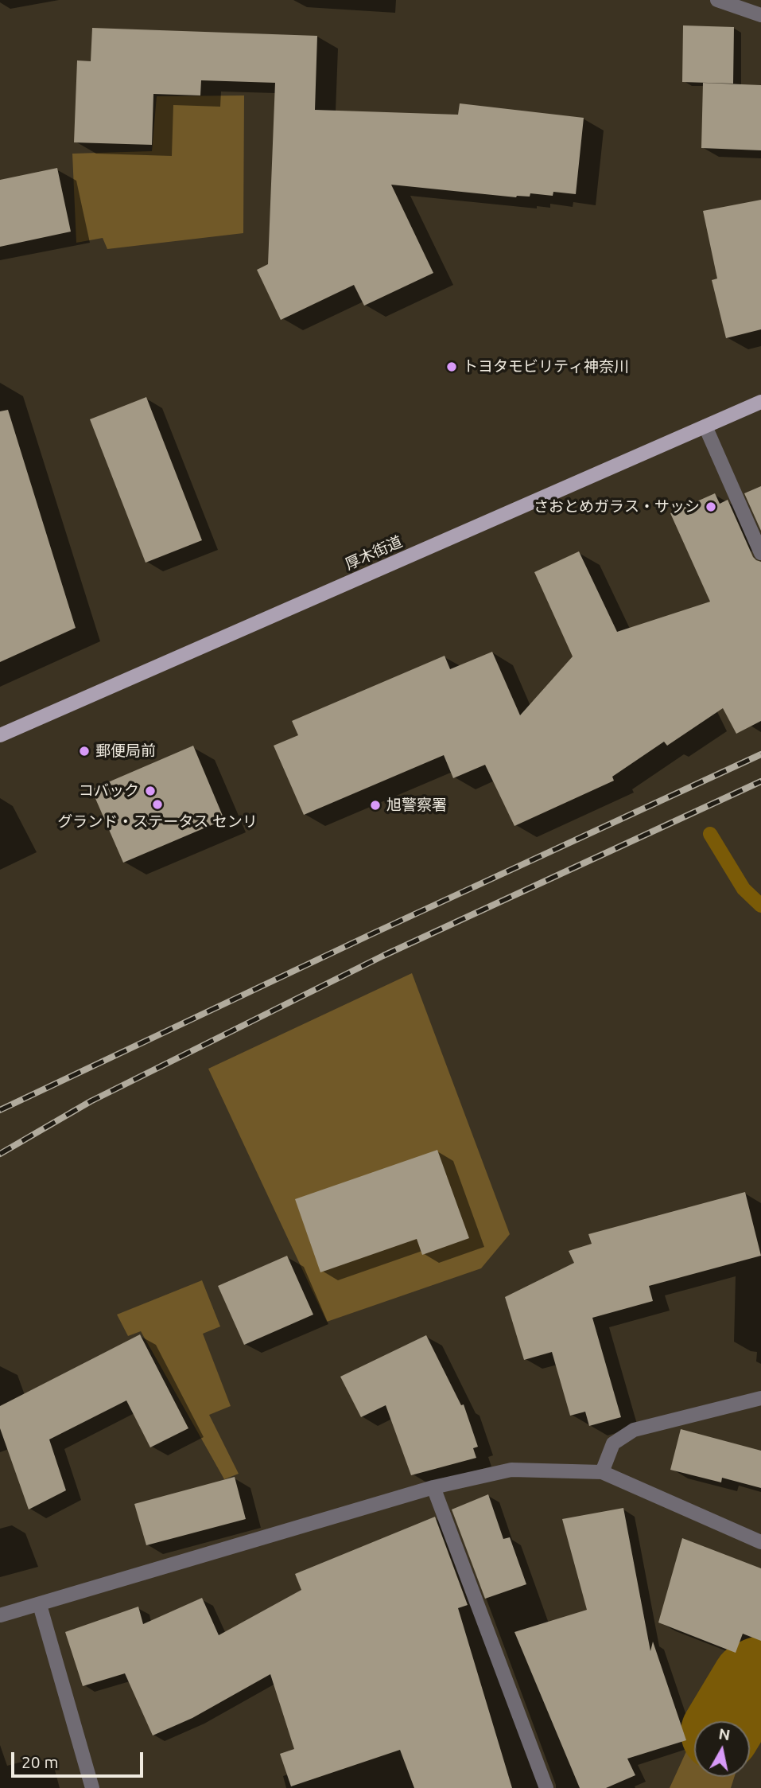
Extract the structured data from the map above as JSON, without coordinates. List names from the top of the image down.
{
  "streets": {
    "main road": ["厚木街道"]
  },
  "places": [
    "トヨタモビリティ神奈川",
    "さおとめガラス・サッシ",
    "郵便局前",
    "コバック",
    "グランド・ステータス センリ",
    "旭警察署"
  ],
  "scale_bar": "20 m",
  "north": "top"
}
